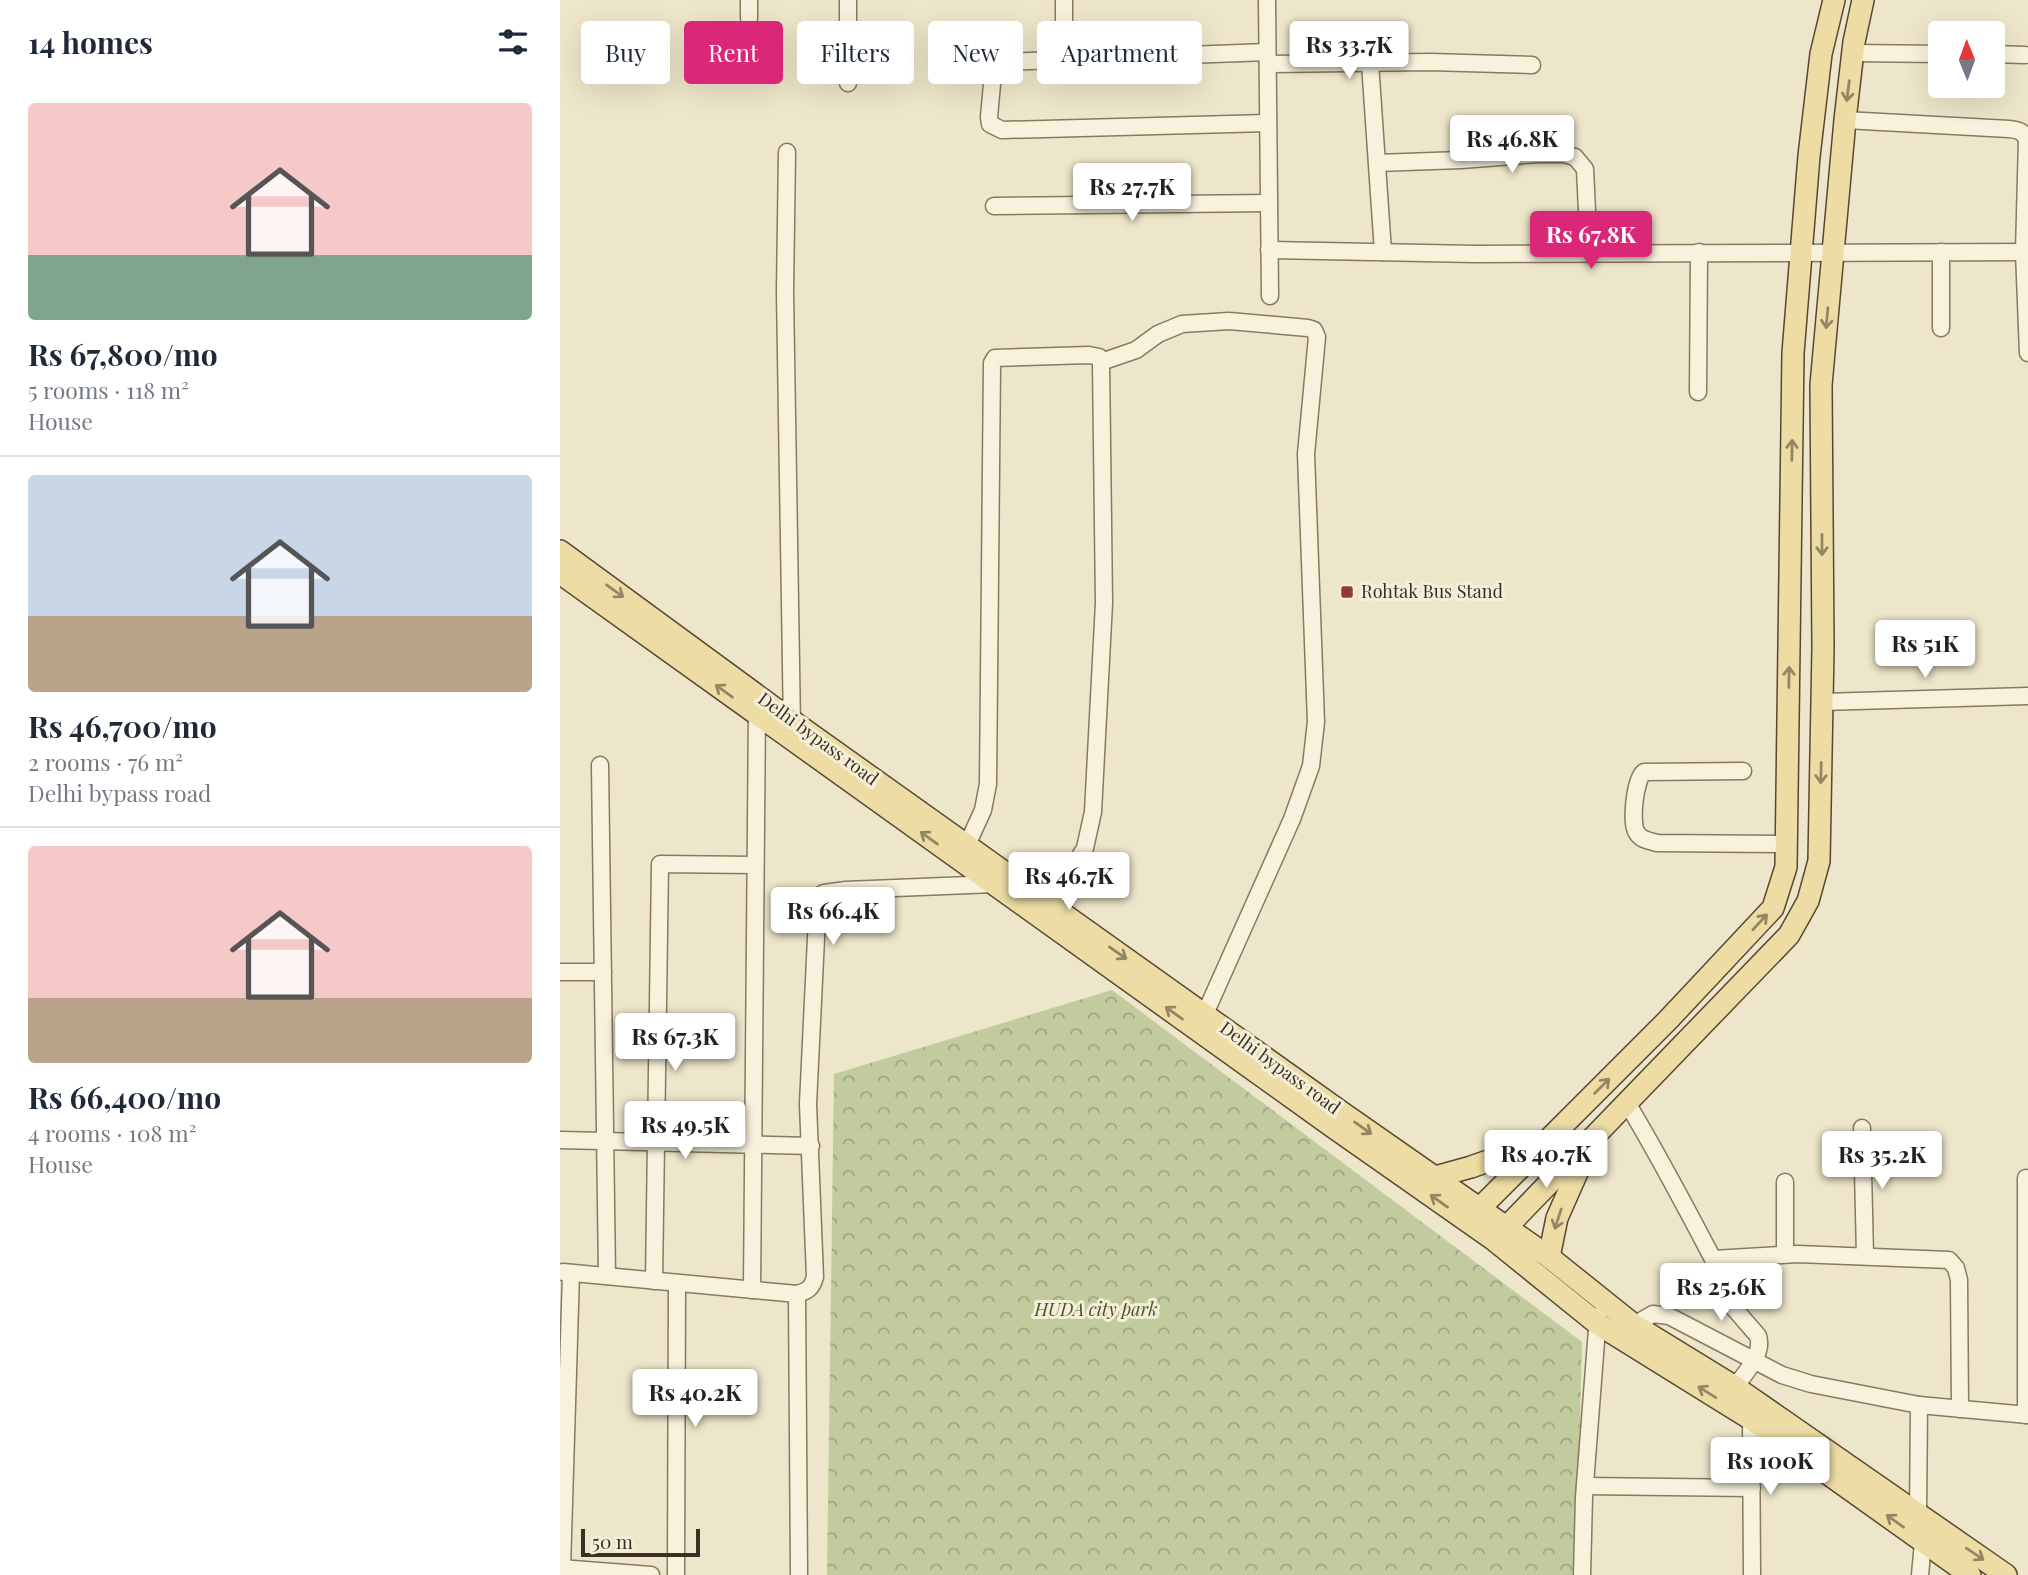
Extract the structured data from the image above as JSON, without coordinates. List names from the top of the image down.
{
  "streets": {
    "main road": ["Delhi bypass road"]
  },
  "parks": ["HUDA city park"],
  "places": {
    "transit": ["Rohtak Bus Stand"]
  },
  "scale_bar": "50 m",
  "north": "top",
  "page": {
    "heading": "14 homes",
    "price": [
      "Rs 33.7K",
      "Rs 46.8K",
      "Rs 27.7K",
      "Rs 67.8K",
      "Rs 51K",
      "Rs 46.7K",
      "Rs 66.4K",
      "Rs 67.3K",
      "Rs 49.5K",
      "Rs 40.7K",
      "Rs 35.2K",
      "Rs 25.6K",
      "Rs 40.2K",
      "Rs 100K"
    ],
    "chip": [
      "Buy",
      "Rent",
      "Filters",
      "New",
      "Apartment"
    ],
    "list": [
      {
        "name": "Rs 67,800/mo",
        "note": "5 rooms · 118 m² · House"
      },
      {
        "name": "Rs 46,700/mo",
        "note": "2 rooms · 76 m² · Delhi bypass road"
      },
      {
        "name": "Rs 66,400/mo",
        "note": "4 rooms · 108 m² · House"
      }
    ],
    "scale": "50 m"
  }
}
